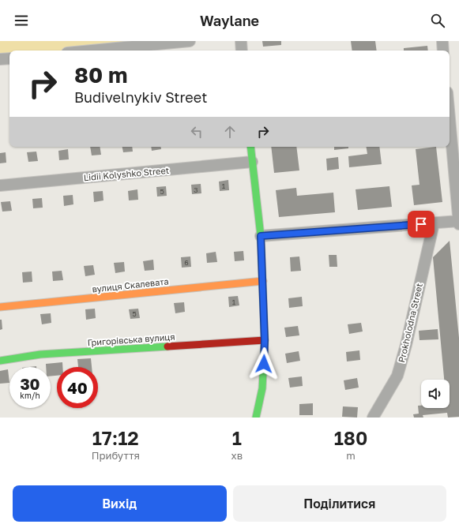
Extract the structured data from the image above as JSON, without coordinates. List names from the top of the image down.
{
  "streets": {
    "street": [
      "Lidii Kolyshko Street",
      "вулиця Скалевата",
      "Prokholodna Street",
      "Григорівська вулиця"
    ]
  },
  "house_numbers": [
    "1",
    "3",
    "5",
    "6",
    "1",
    "5"
  ],
  "page": {
    "header": "Waylane",
    "turn": ["80 m", "Budivelnykiv Street"],
    "speed": "30 km/h",
    "limit": "40",
    "eta": [
      "17:12",
      "Прибуття",
      "1",
      "хв",
      "180",
      "m"
    ],
    "buttons": ["Вихід", "Поділитися"]
  }
}
